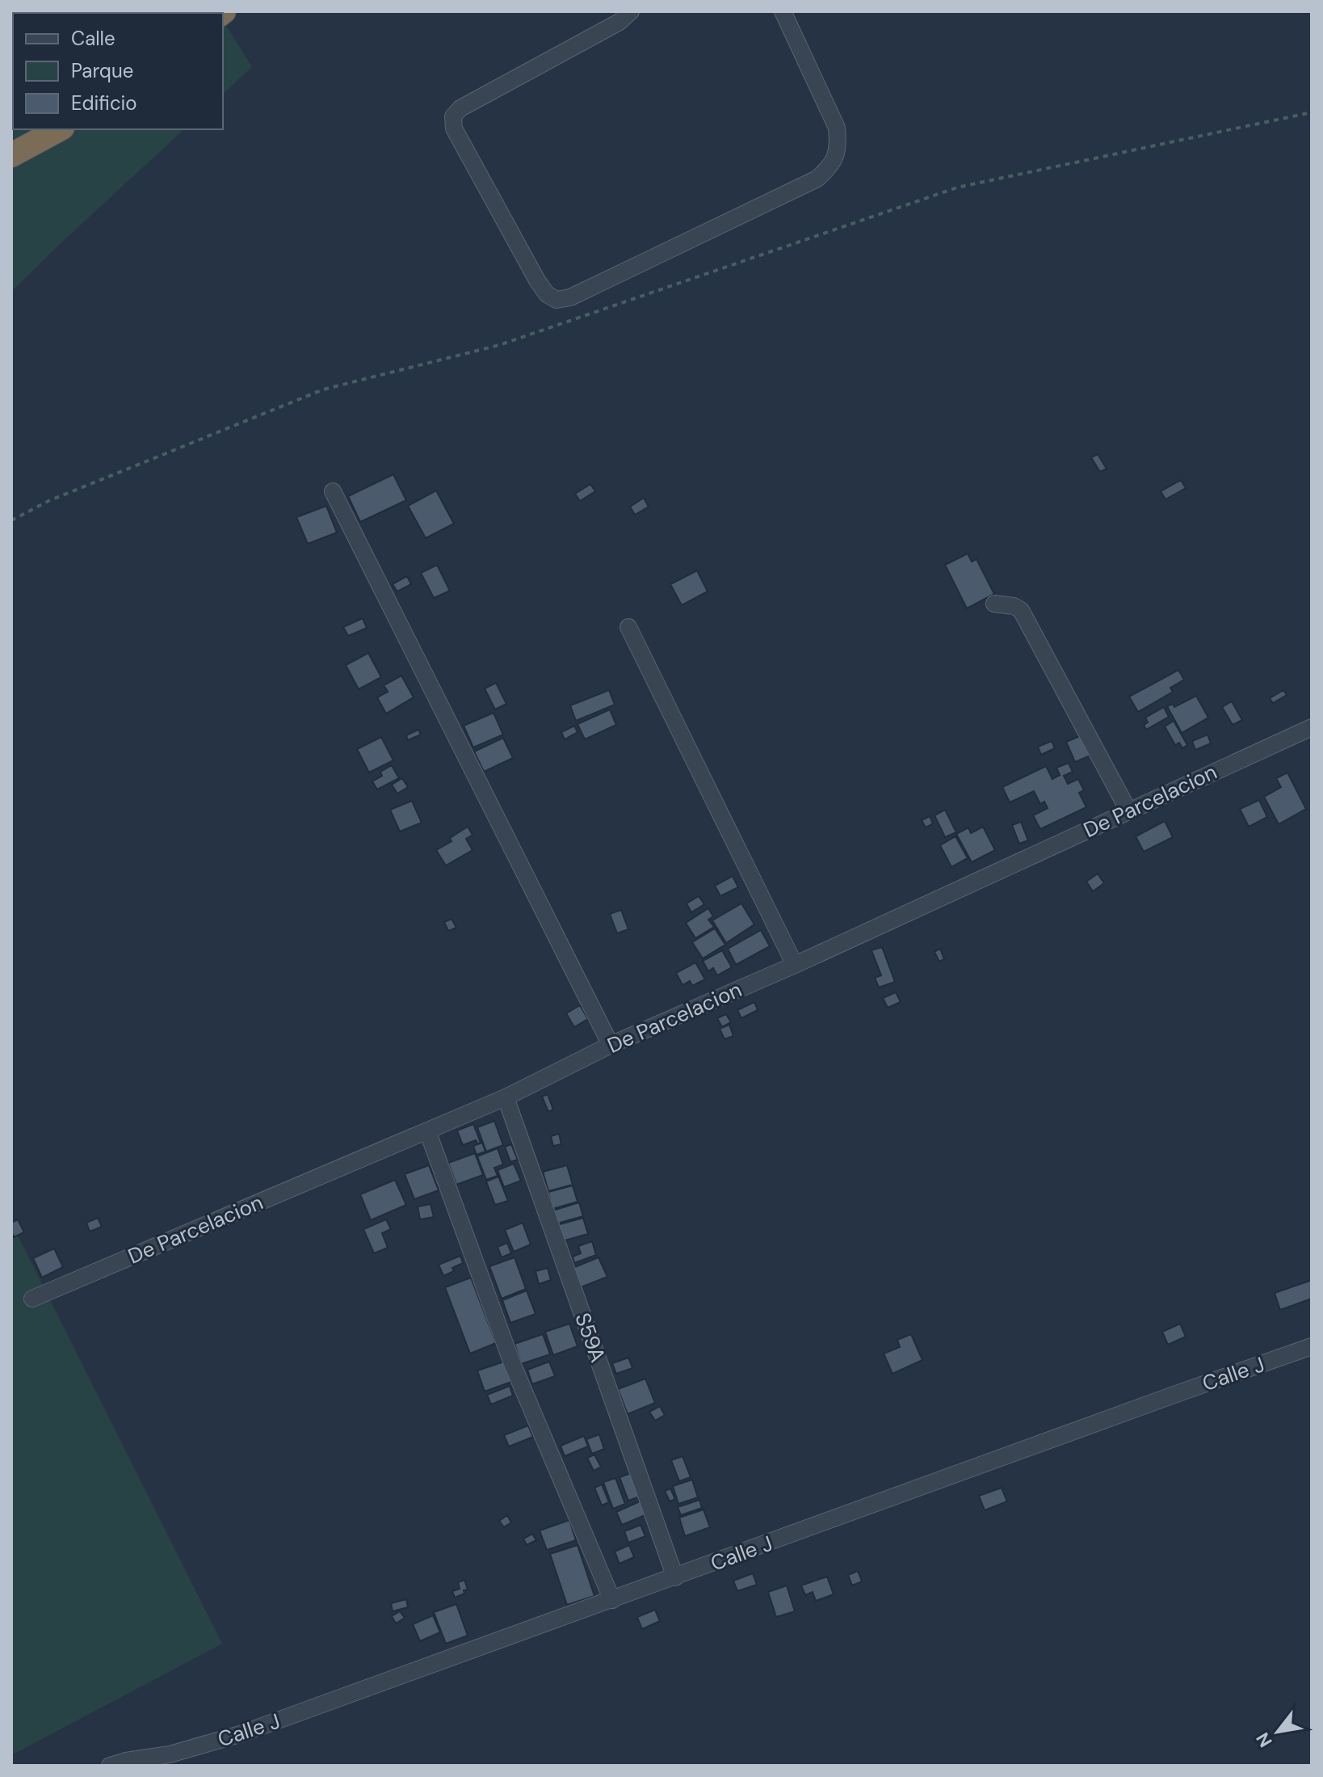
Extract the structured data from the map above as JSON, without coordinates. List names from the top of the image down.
{
  "streets": {
    "street": ["De Parcelacion", "S59A", "Calle J"]
  },
  "crossings": [
    ["De Parcelacion", "S59A"],
    ["S59A", "Calle J"]
  ],
  "legend": ["Calle", "Parque", "Edificio"],
  "north": "bottom left"
}
